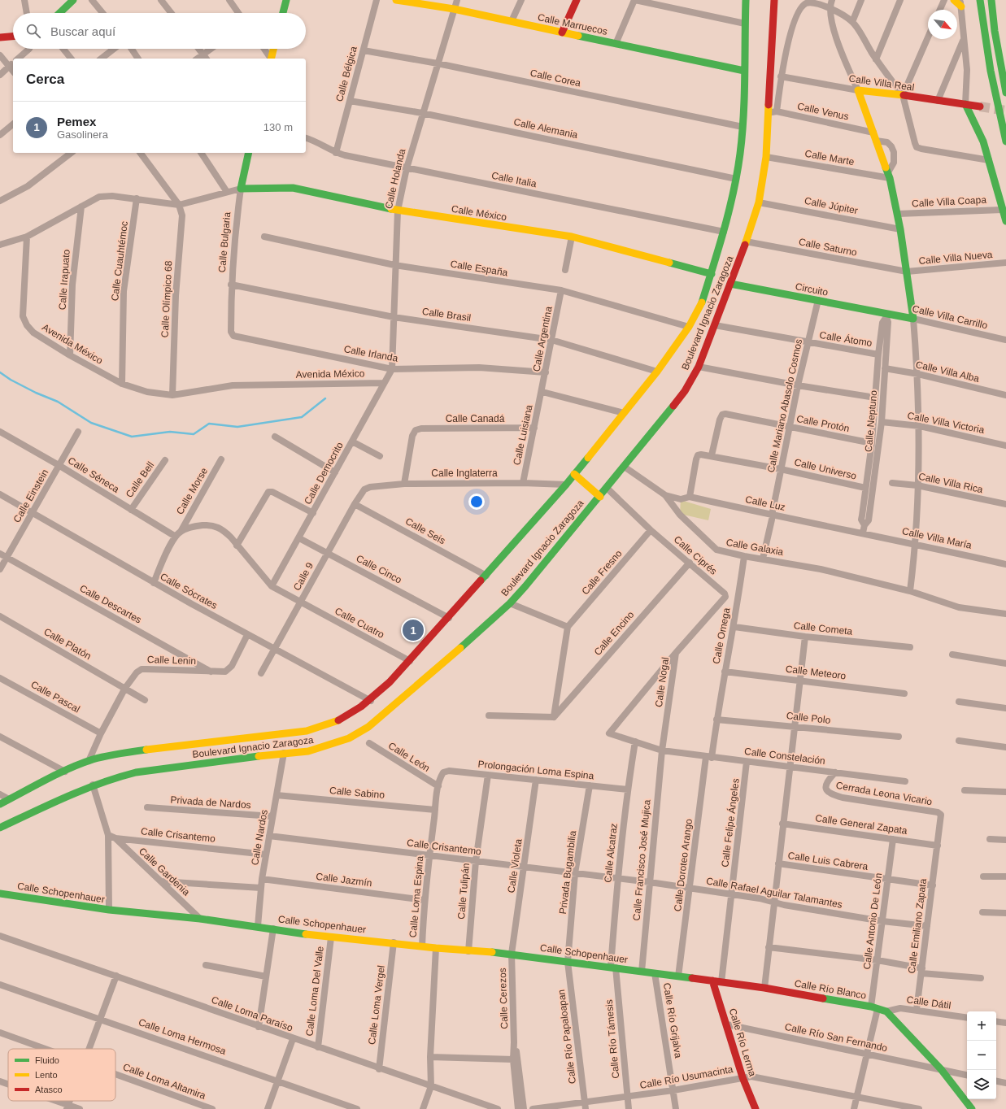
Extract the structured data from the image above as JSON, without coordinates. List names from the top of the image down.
{
  "streets": {
    "main road": [
      "Calle Marruecos",
      "Calle Villa Real",
      "Calle México",
      "Calle Bulgaria",
      "Circuito",
      "Boulevard Ignacio Zaragoza",
      "Calle Villa Carrillo",
      "Calle Schopenhauer",
      "Calle Río Blanco",
      "Calle Río Lerma"
    ],
    "street": [
      "Calle Bélgica",
      "Calle Corea",
      "Calle Venus",
      "Calle Alemania",
      "Calle Marte",
      "Calle Holanda",
      "Calle Italia",
      "Calle Villa Coapa",
      "Calle Júpiter",
      "Calle Saturno",
      "Calle Villa Nueva",
      "Calle Cuauhtémoc",
      "Calle España",
      "Calle Irapuato",
      "Calle Olímpico 68",
      "Calle Brasil",
      "Calle Argentina",
      "Calle Átomo",
      "Avenida México",
      "Calle Irlanda",
      "Calle Villa Alba",
      "Calle Mariano Abasolo Cosmos",
      "Calle Canadá",
      "Calle Neptuno",
      "Calle Villa Victoria",
      "Calle Protón",
      "Calle Luisiana",
      "Calle Universo",
      "Calle Democrito",
      "Calle Inglaterra",
      "Calle Séneca",
      "Calle Bell",
      "Calle Villa Rica",
      "Calle Morse",
      "Calle Einstein",
      "Calle Luz",
      "Calle Seis",
      "Calle Villa María",
      "Calle Galaxia",
      "Calle Ciprés",
      "Calle Cinco",
      "Calle Fresno",
      "Calle 9",
      "Calle Sócrates",
      "Calle Descartes",
      "Calle Cuatro",
      "Calle Cometa",
      "Calle Encino",
      "Calle Omega",
      "Calle Platón",
      "Calle Lenin",
      "Calle Meteoro",
      "Calle Nogal",
      "Calle Pascal",
      "Calle Polo",
      "Calle Constelación",
      "Calle León",
      "Prolongación Loma Espina",
      "Calle Sabino",
      "Cerrada Leona Vicario",
      "Privada de Nardos",
      "Calle Felipe Ángeles",
      "Calle General Zapata",
      "Calle Crisantemo",
      "Calle Nardos",
      "Calle Alcatraz",
      "Calle Francisco José Mujica",
      "Calle Luis Cabrera",
      "Calle Doroteo Arango",
      "Calle Violeta",
      "Calle Gardenia",
      "Privada Bugambilia",
      "Calle Jazmín",
      "Calle Tulipán",
      "Calle Rafael Aguilar Talamantes",
      "Calle Loma Espina",
      "Calle Antonio De León",
      "Calle Emiliano Zapata",
      "Calle Loma Del Valle",
      "Calle Cerezos",
      "Calle Dátil",
      "Calle Loma Vergel",
      "Calle Loma Paraíso",
      "Calle Río Grijalva",
      "Calle Loma Hermosa",
      "Calle Río Papaloapan",
      "Calle Río San Fernando",
      "Calle Río Támesis",
      "Calle Río Usumacinta",
      "Calle Loma Altamira"
    ]
  },
  "crossings": [
    ["Calle Marruecos", "Calle Holanda"],
    ["Calle Marruecos", "Boulevard Ignacio Zaragoza"],
    ["Calle Bélgica", "Calle Corea"],
    ["Calle Bélgica", "Calle Alemania"],
    ["Calle Bélgica", "Calle Italia"],
    ["Calle Corea", "Calle Holanda"],
    ["Calle Corea", "Boulevard Ignacio Zaragoza"],
    ["Calle Venus", "Boulevard Ignacio Zaragoza"],
    ["Calle Alemania", "Calle Holanda"],
    ["Calle Alemania", "Boulevard Ignacio Zaragoza"],
    ["Calle Marte", "Boulevard Ignacio Zaragoza"],
    ["Calle Holanda", "Calle Italia"],
    ["Calle Holanda", "Calle México"],
    ["Calle Holanda", "Calle España"],
    ["Calle Holanda", "Calle Brasil"],
    ["Calle Holanda", "Calle Irlanda"],
    ["Calle Holanda", "Calle Democrito"],
    ["Calle Italia", "Boulevard Ignacio Zaragoza"],
    ["Calle Júpiter", "Boulevard Ignacio Zaragoza"],
    ["Calle México", "Calle Bulgaria"],
    ["Calle México", "Boulevard Ignacio Zaragoza"],
    ["Calle Bulgaria", "Calle Brasil"],
    ["Calle Bulgaria", "Calle Irlanda"],
    ["Calle Saturno", "Calle Villa Nueva"],
    ["Calle Saturno", "Boulevard Ignacio Zaragoza"],
    ["Calle Cuauhtémoc", "Avenida México"],
    ["Calle España", "Boulevard Ignacio Zaragoza"],
    ["Calle España", "Calle Argentina"],
    ["Calle Irapuato", "Avenida México"],
    ["Circuito", "Boulevard Ignacio Zaragoza"],
    ["Circuito", "Calle Villa Carrillo"],
    ["Circuito", "Calle Mariano Abasolo Cosmos"],
    ["Circuito", "Calle Neptuno"],
    ["Calle Olímpico 68", "Avenida México"],
    ["Boulevard Ignacio Zaragoza", "Calle Brasil"],
    ["Boulevard Ignacio Zaragoza", "Calle Átomo"],
    ["Boulevard Ignacio Zaragoza", "Calle Inglaterra"],
    ["Boulevard Ignacio Zaragoza", "Calle Seis"],
    ["Boulevard Ignacio Zaragoza", "Calle Galaxia"],
    ["Boulevard Ignacio Zaragoza", "Calle Ciprés"],
    ["Boulevard Ignacio Zaragoza", "Calle Cinco"],
    ["Boulevard Ignacio Zaragoza", "Calle Sócrates"],
    ["Boulevard Ignacio Zaragoza", "Calle Cuatro"],
    ["Boulevard Ignacio Zaragoza", "Calle Lenin"],
    ["Boulevard Ignacio Zaragoza", "Calle Nardos"],
    ["Calle Brasil", "Calle Argentina"],
    ["Calle Villa Carrillo", "Calle Neptuno"],
    ["Calle Argentina", "Calle Irlanda"],
    ["Calle Argentina", "Calle Luisiana"],
    ["Calle Átomo", "Calle Mariano Abasolo Cosmos"],
    ["Calle Átomo", "Calle Neptuno"],
    ["Avenida México", "Calle Democrito"],
    ["Calle Irlanda", "Calle Democrito"],
    ["Calle Villa Alba", "Calle Neptuno"],
    ["Calle Mariano Abasolo Cosmos", "Calle Protón"],
    ["Calle Mariano Abasolo Cosmos", "Calle Universo"],
    ["Calle Mariano Abasolo Cosmos", "Calle Luz"],
    ["Calle Mariano Abasolo Cosmos", "Calle Galaxia"],
    ["Calle Canadá", "Calle Luisiana"],
    ["Calle Canadá", "Calle Inglaterra"],
    ["Calle Neptuno", "Calle Villa Victoria"],
    ["Calle Neptuno", "Calle Protón"],
    ["Calle Neptuno", "Calle Universo"],
    ["Calle Neptuno", "Calle Luz"],
    ["Calle Neptuno", "Calle Villa María"],
    ["Calle Protón", "Calle Universo"],
    ["Calle Luisiana", "Calle Inglaterra"],
    ["Calle Democrito", "Calle Cinco"],
    ["Calle Democrito", "Calle Cuatro"],
    ["Calle Inglaterra", "Calle 9"],
    ["Calle Séneca", "Calle Bell"],
    ["Calle Séneca", "Calle Morse"],
    ["Calle Séneca", "Calle Einstein"],
    ["Calle Séneca", "Calle Cuatro"],
    ["Calle Morse", "Calle Sócrates"],
    ["Calle Morse", "Calle Cuatro"],
    ["Calle Einstein", "Calle Sócrates"],
    ["Calle Einstein", "Calle Descartes"],
    ["Calle Luz", "Calle Villa María"],
    ["Calle Luz", "Calle Galaxia"],
    ["Calle Seis", "Calle 9"],
    ["Calle Galaxia", "Calle Omega"],
    ["Calle Ciprés", "Calle Fresno"],
    ["Calle Ciprés", "Calle Encino"],
    ["Calle Ciprés", "Calle Nogal"],
    ["Calle Cinco", "Calle 9"],
    ["Calle 9", "Calle Sócrates"],
    ["Calle 9", "Calle Cuatro"],
    ["Calle Sócrates", "Calle Lenin"],
    ["Calle Descartes", "Calle Lenin"],
    ["Calle Cometa", "Calle Omega"],
    ["Calle Omega", "Calle Meteoro"],
    ["Calle Omega", "Calle Polo"],
    ["Calle Omega", "Calle Doroteo Arango"],
    ["Calle Platón", "Calle Lenin"],
    ["Calle Lenin", "Calle Pascal"],
    ["Calle Nogal", "Calle Constelación"],
    ["Calle Nogal", "Calle Francisco José Mujica"],
    ["Calle Polo", "Calle Doroteo Arango"],
    ["Calle Constelación", "Cerrada Leona Vicario"],
    ["Calle Constelación", "Calle Felipe Ángeles"],
    ["Calle Constelación", "Calle Alcatraz"],
    ["Calle Constelación", "Calle Francisco José Mujica"],
    ["Calle Constelación", "Calle Doroteo Arango"],
    ["Calle León", "Calle Loma Espina"],
    ["Prolongación Loma Espina", "Calle Alcatraz"],
    ["Prolongación Loma Espina", "Calle Violeta"],
    ["Prolongación Loma Espina", "Privada Bugambilia"],
    ["Prolongación Loma Espina", "Calle Tulipán"],
    ["Prolongación Loma Espina", "Calle Loma Espina"],
    ["Calle Sabino", "Calle Nardos"],
    ["Calle Sabino", "Calle Loma Espina"],
    ["Cerrada Leona Vicario", "Calle Emiliano Zapata"],
    ["Privada de Nardos", "Calle Nardos"],
    ["Calle Felipe Ángeles", "Calle Rafael Aguilar Talamantes"],
    ["Calle Felipe Ángeles", "Calle Río Blanco"],
    ["Calle General Zapata", "Calle Antonio De León"],
    ["Calle General Zapata", "Calle Emiliano Zapata"],
    ["Calle Crisantemo", "Calle Nardos"],
    ["Calle Crisantemo", "Calle Alcatraz"],
    ["Calle Crisantemo", "Calle Violeta"],
    ["Calle Crisantemo", "Calle Gardenia"],
    ["Calle Crisantemo", "Privada Bugambilia"],
    ["Calle Crisantemo", "Calle Tulipán"],
    ["Calle Crisantemo", "Calle Rafael Aguilar Talamantes"],
    ["Calle Crisantemo", "Calle Loma Espina"],
    ["Calle Nardos", "Calle Jazmín"],
    ["Calle Nardos", "Calle Schopenhauer"],
    ["Calle Alcatraz", "Calle Schopenhauer"],
    ["Calle Alcatraz", "Calle Rafael Aguilar Talamantes"],
    ["Calle Alcatraz", "Calle Río Támesis"],
    ["Calle Francisco José Mujica", "Calle Schopenhauer"],
    ["Calle Francisco José Mujica", "Calle Rafael Aguilar Talamantes"],
    ["Calle Francisco José Mujica", "Calle Río Blanco"],
    ["Calle Luis Cabrera", "Calle Antonio De León"],
    ["Calle Luis Cabrera", "Calle Emiliano Zapata"],
    ["Calle Doroteo Arango", "Calle Rafael Aguilar Talamantes"],
    ["Calle Doroteo Arango", "Calle Río Blanco"],
    ["Calle Violeta", "Calle Schopenhauer"],
    ["Calle Violeta", "Calle Cerezos"],
    ["Calle Gardenia", "Calle Schopenhauer"],
    ["Privada Bugambilia", "Calle Schopenhauer"],
    ["Privada Bugambilia", "Calle Río Papaloapan"],
    ["Calle Jazmín", "Calle Loma Espina"],
    ["Calle Tulipán", "Calle Schopenhauer"],
    ["Calle Schopenhauer", "Calle Loma Espina"],
    ["Calle Schopenhauer", "Calle Río Blanco"],
    ["Calle Schopenhauer", "Calle Loma Del Valle"],
    ["Calle Schopenhauer", "Calle Cerezos"],
    ["Calle Schopenhauer", "Calle Loma Vergel"],
    ["Calle Schopenhauer", "Calle Río Papaloapan"],
    ["Calle Schopenhauer", "Calle Río Támesis"],
    ["Calle Rafael Aguilar Talamantes", "Calle Antonio De León"],
    ["Calle Rafael Aguilar Talamantes", "Calle Emiliano Zapata"],
    ["Calle Antonio De León", "Calle Río Blanco"],
    ["Calle Antonio De León", "Calle Río San Fernando"],
    ["Calle Antonio De León", "Calle Río Usumacinta"],
    ["Calle Emiliano Zapata", "Calle Dátil"],
    ["Calle Río Blanco", "Calle Dátil"],
    ["Calle Río Blanco", "Calle Río Grijalva"],
    ["Calle Río Blanco", "Calle Río San Fernando"],
    ["Calle Río Blanco", "Calle Río Lerma"],
    ["Calle Loma Del Valle", "Calle Loma Paraíso"],
    ["Calle Loma Vergel", "Calle Loma Paraíso"],
    ["Calle Río Grijalva", "Calle Río Usumacinta"],
    ["Calle Río Papaloapan", "Calle Río Usumacinta"],
    ["Calle Río San Fernando", "Calle Río Lerma"],
    ["Calle Río Támesis", "Calle Río Usumacinta"],
    ["Calle Río Lerma", "Calle Río Usumacinta"]
  ],
  "legend": ["Fluido", "Lento", "Atasco"],
  "north": "bottom right",
  "page": {
    "search": "Buscar aquí",
    "heading": "Cerca",
    "list": [
      {
        "mark": "1",
        "name": "Pemex",
        "note": "Gasolinera",
        "value": "130 m"
      }
    ],
    "pins": "1",
    "map_buttons": ["+", "−"]
  }
}
